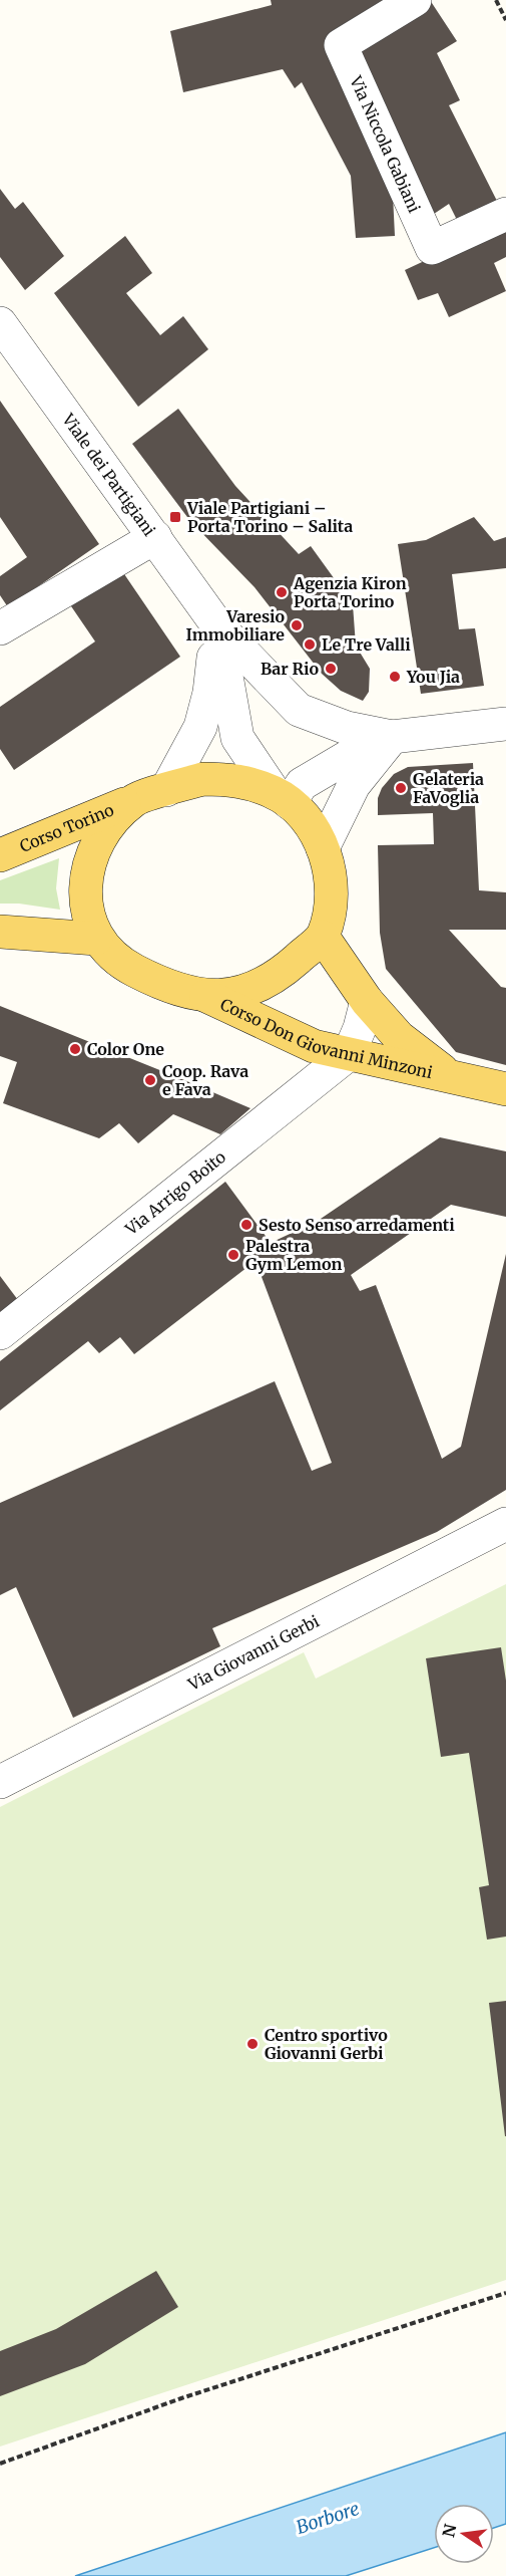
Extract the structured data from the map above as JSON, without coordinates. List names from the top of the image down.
{
  "streets": {
    "main road": ["Corso Torino", "Corso Don Giovanni Minzoni"],
    "street": [
      "Via Niccola Gabiani",
      "Viale dei Partigiani",
      "Via Arrigo Boito",
      "Via Giovanni Gerbi"
    ]
  },
  "crossings": [
    ["Viale dei Partigiani", "Corso Torino"],
    ["Corso Don Giovanni Minzoni", "Via Arrigo Boito"]
  ],
  "water": ["Borbore"],
  "places": {
    "transit": ["Viale Partigiani – Porta Torino – Salita"],
    "other": [
      "Agenzia Kiron Porta Torino",
      "Varesio Immobiliare",
      "Le Tre Valli",
      "Bar Rio",
      "You Jia",
      "Gelateria FaVoglia",
      "Color One",
      "Coop. Rava e Fava",
      "Sesto Senso arredamenti",
      "Palestra Gym Lemon",
      "Centro sportivo Giovanni Gerbi"
    ]
  },
  "north": "left"
}
